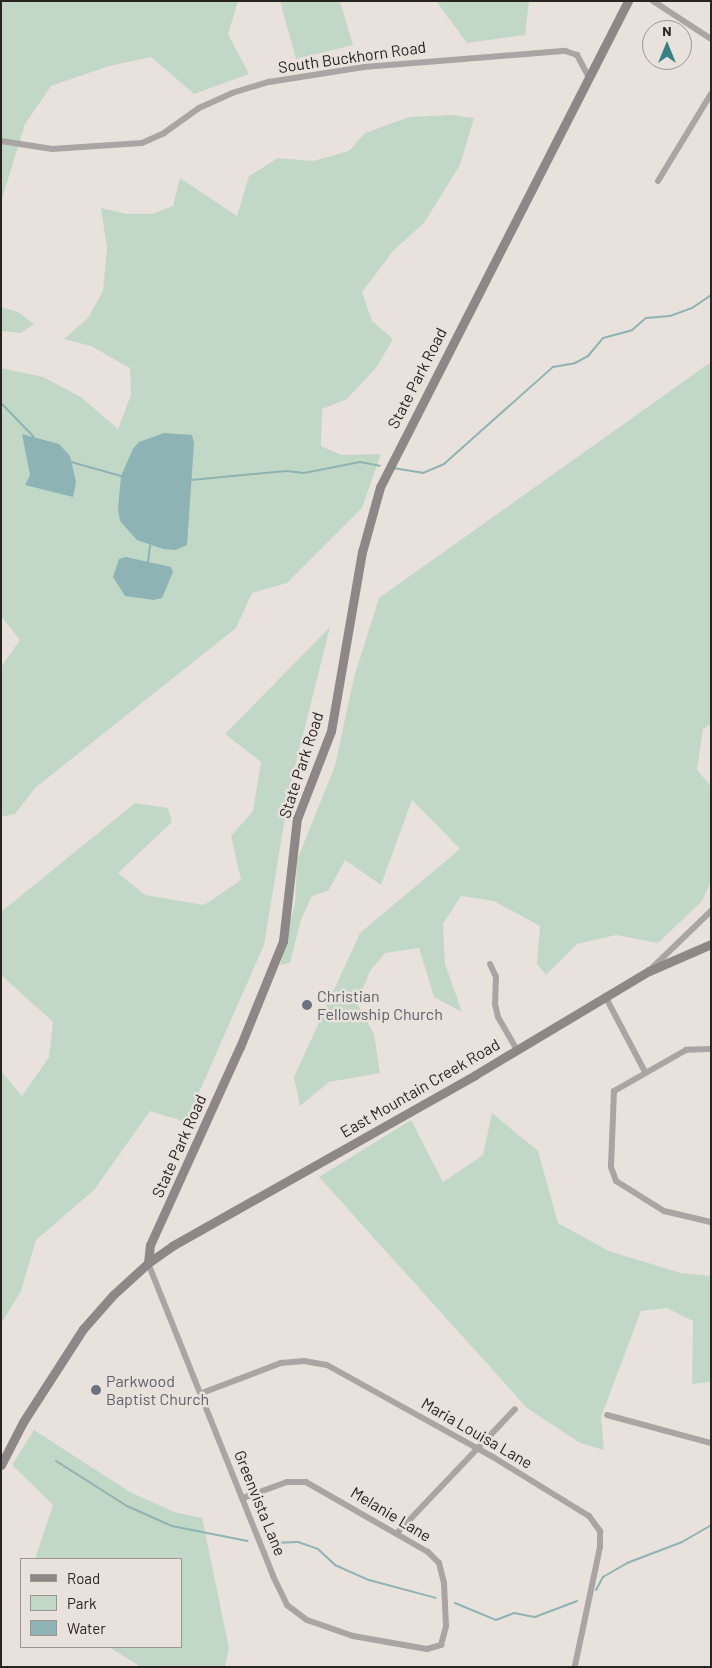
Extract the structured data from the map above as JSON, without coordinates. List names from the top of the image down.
{
  "streets": {
    "street": [
      "South Buckhorn Road",
      "State Park Road",
      "East Mountain Creek Road",
      "Maria Louisa Lane",
      "Greenvista Lane",
      "Melanie Lane"
    ]
  },
  "crossings": [
    ["South Buckhorn Road", "State Park Road"],
    ["State Park Road", "East Mountain Creek Road"],
    ["State Park Road", "Greenvista Lane"],
    ["East Mountain Creek Road", "Greenvista Lane"],
    ["Maria Louisa Lane", "Greenvista Lane"],
    ["Greenvista Lane", "Melanie Lane"]
  ],
  "places": ["Christian Fellowship Church", "Parkwood Baptist Church"],
  "legend": ["Road", "Park", "Water"],
  "north": "top"
}
